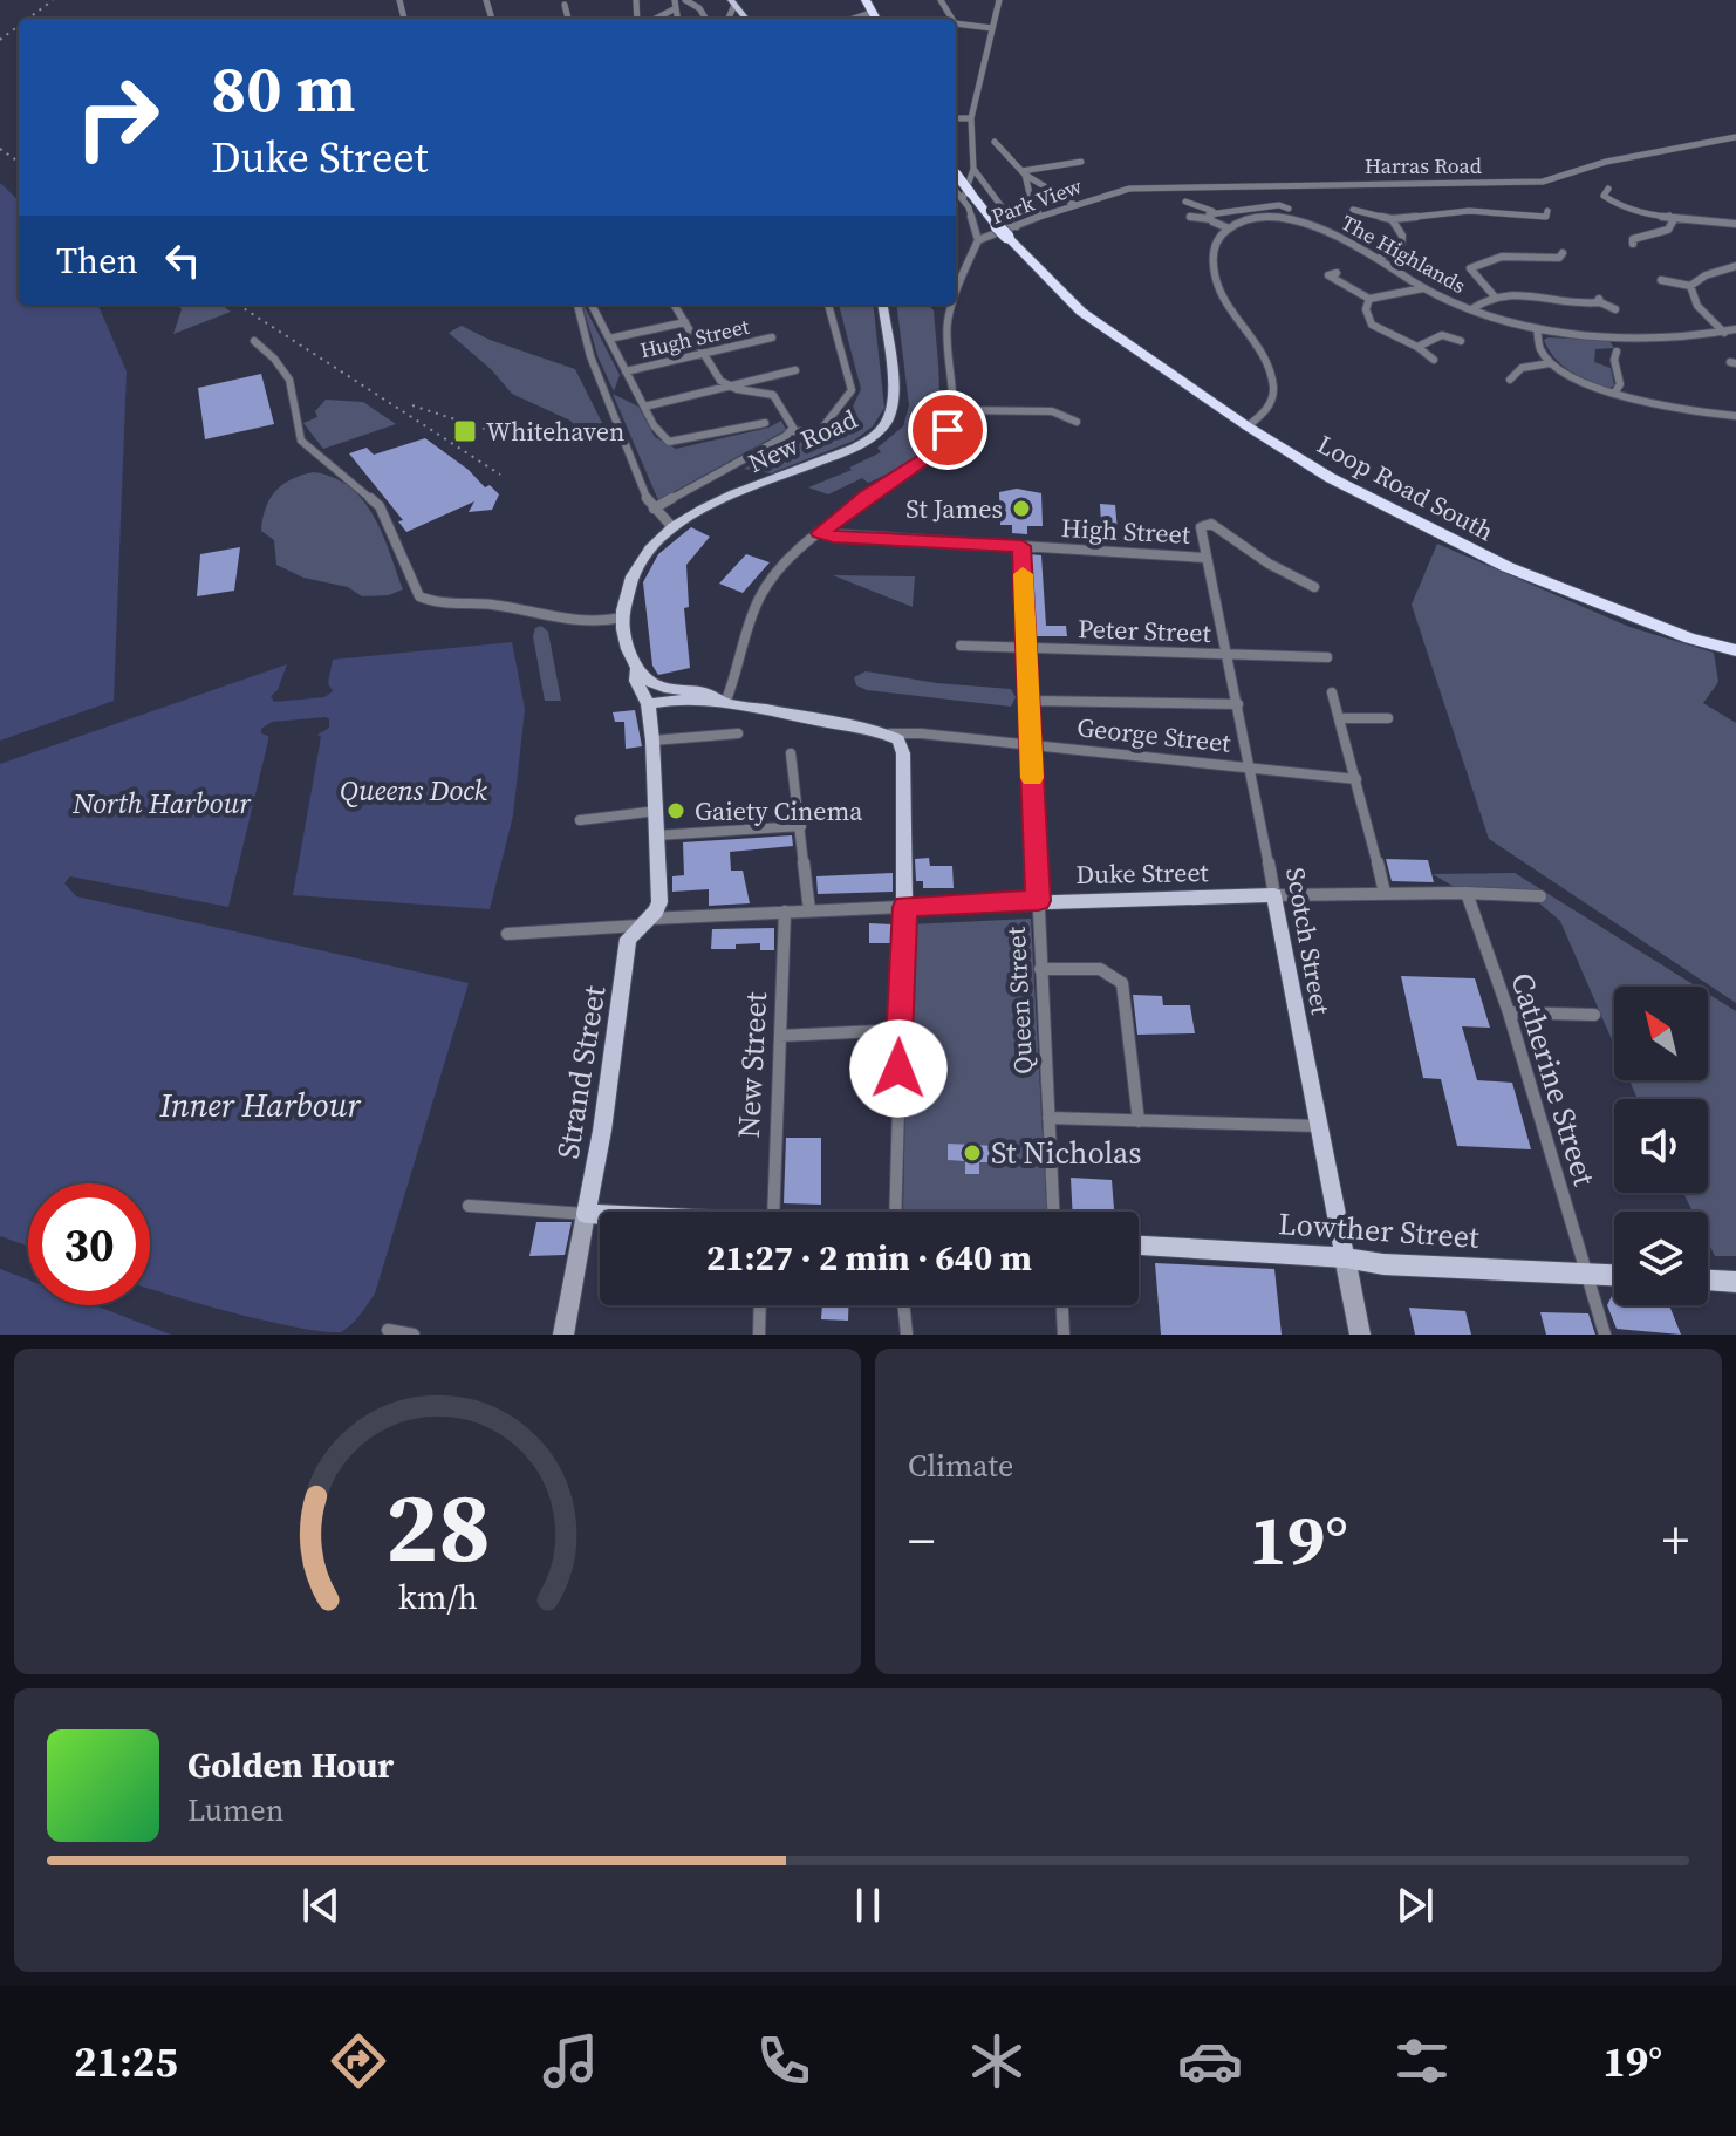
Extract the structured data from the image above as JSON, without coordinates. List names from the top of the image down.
{
  "streets": {
    "highway": ["Loop Road South"],
    "main road": [
      "New Road",
      "George Street",
      "Duke Street",
      "Scotch Street",
      "Strand Street",
      "Lowther Street"
    ],
    "street": [
      "Harras Road",
      "Park View",
      "The Highlands",
      "Hugh Street",
      "High Street",
      "Peter Street",
      "Queen Street",
      "New Street",
      "Catherine Street"
    ]
  },
  "crossings": [
    ["Harras Road", "Park View"],
    ["New Road", "Strand Street"],
    ["High Street", "Scotch Street"],
    ["High Street", "Queen Street"],
    ["Peter Street", "Scotch Street"],
    ["Peter Street", "Queen Street"],
    ["George Street", "Scotch Street"],
    ["George Street", "Queen Street"],
    ["George Street", "Strand Street"],
    ["Duke Street", "Scotch Street"],
    ["Duke Street", "Queen Street"],
    ["Duke Street", "New Street"],
    ["Duke Street", "Strand Street"],
    ["Duke Street", "Catherine Street"],
    ["Scotch Street", "Lowther Street"],
    ["Catherine Street", "Lowther Street"]
  ],
  "water": ["Queens Dock", "North Harbour", "Inner Harbour"],
  "places": {
    "transit": ["Whitehaven"],
    "other": ["St James", "Gaiety Cinema", "St Nicholas"]
  },
  "north": "top left",
  "page": {
    "turn": ["80 m", "Duke Street"],
    "then": "Then",
    "limit": "30",
    "trip": "21:27 · 2 min · 640 m",
    "tile": "Climate",
    "heat": ["−", "19°", "+"],
    "song": ["Golden Hour", "Lumen"],
    "tabs": ["21:25", "19°"],
    "gauge": ["28", "km/h"]
  }
}
